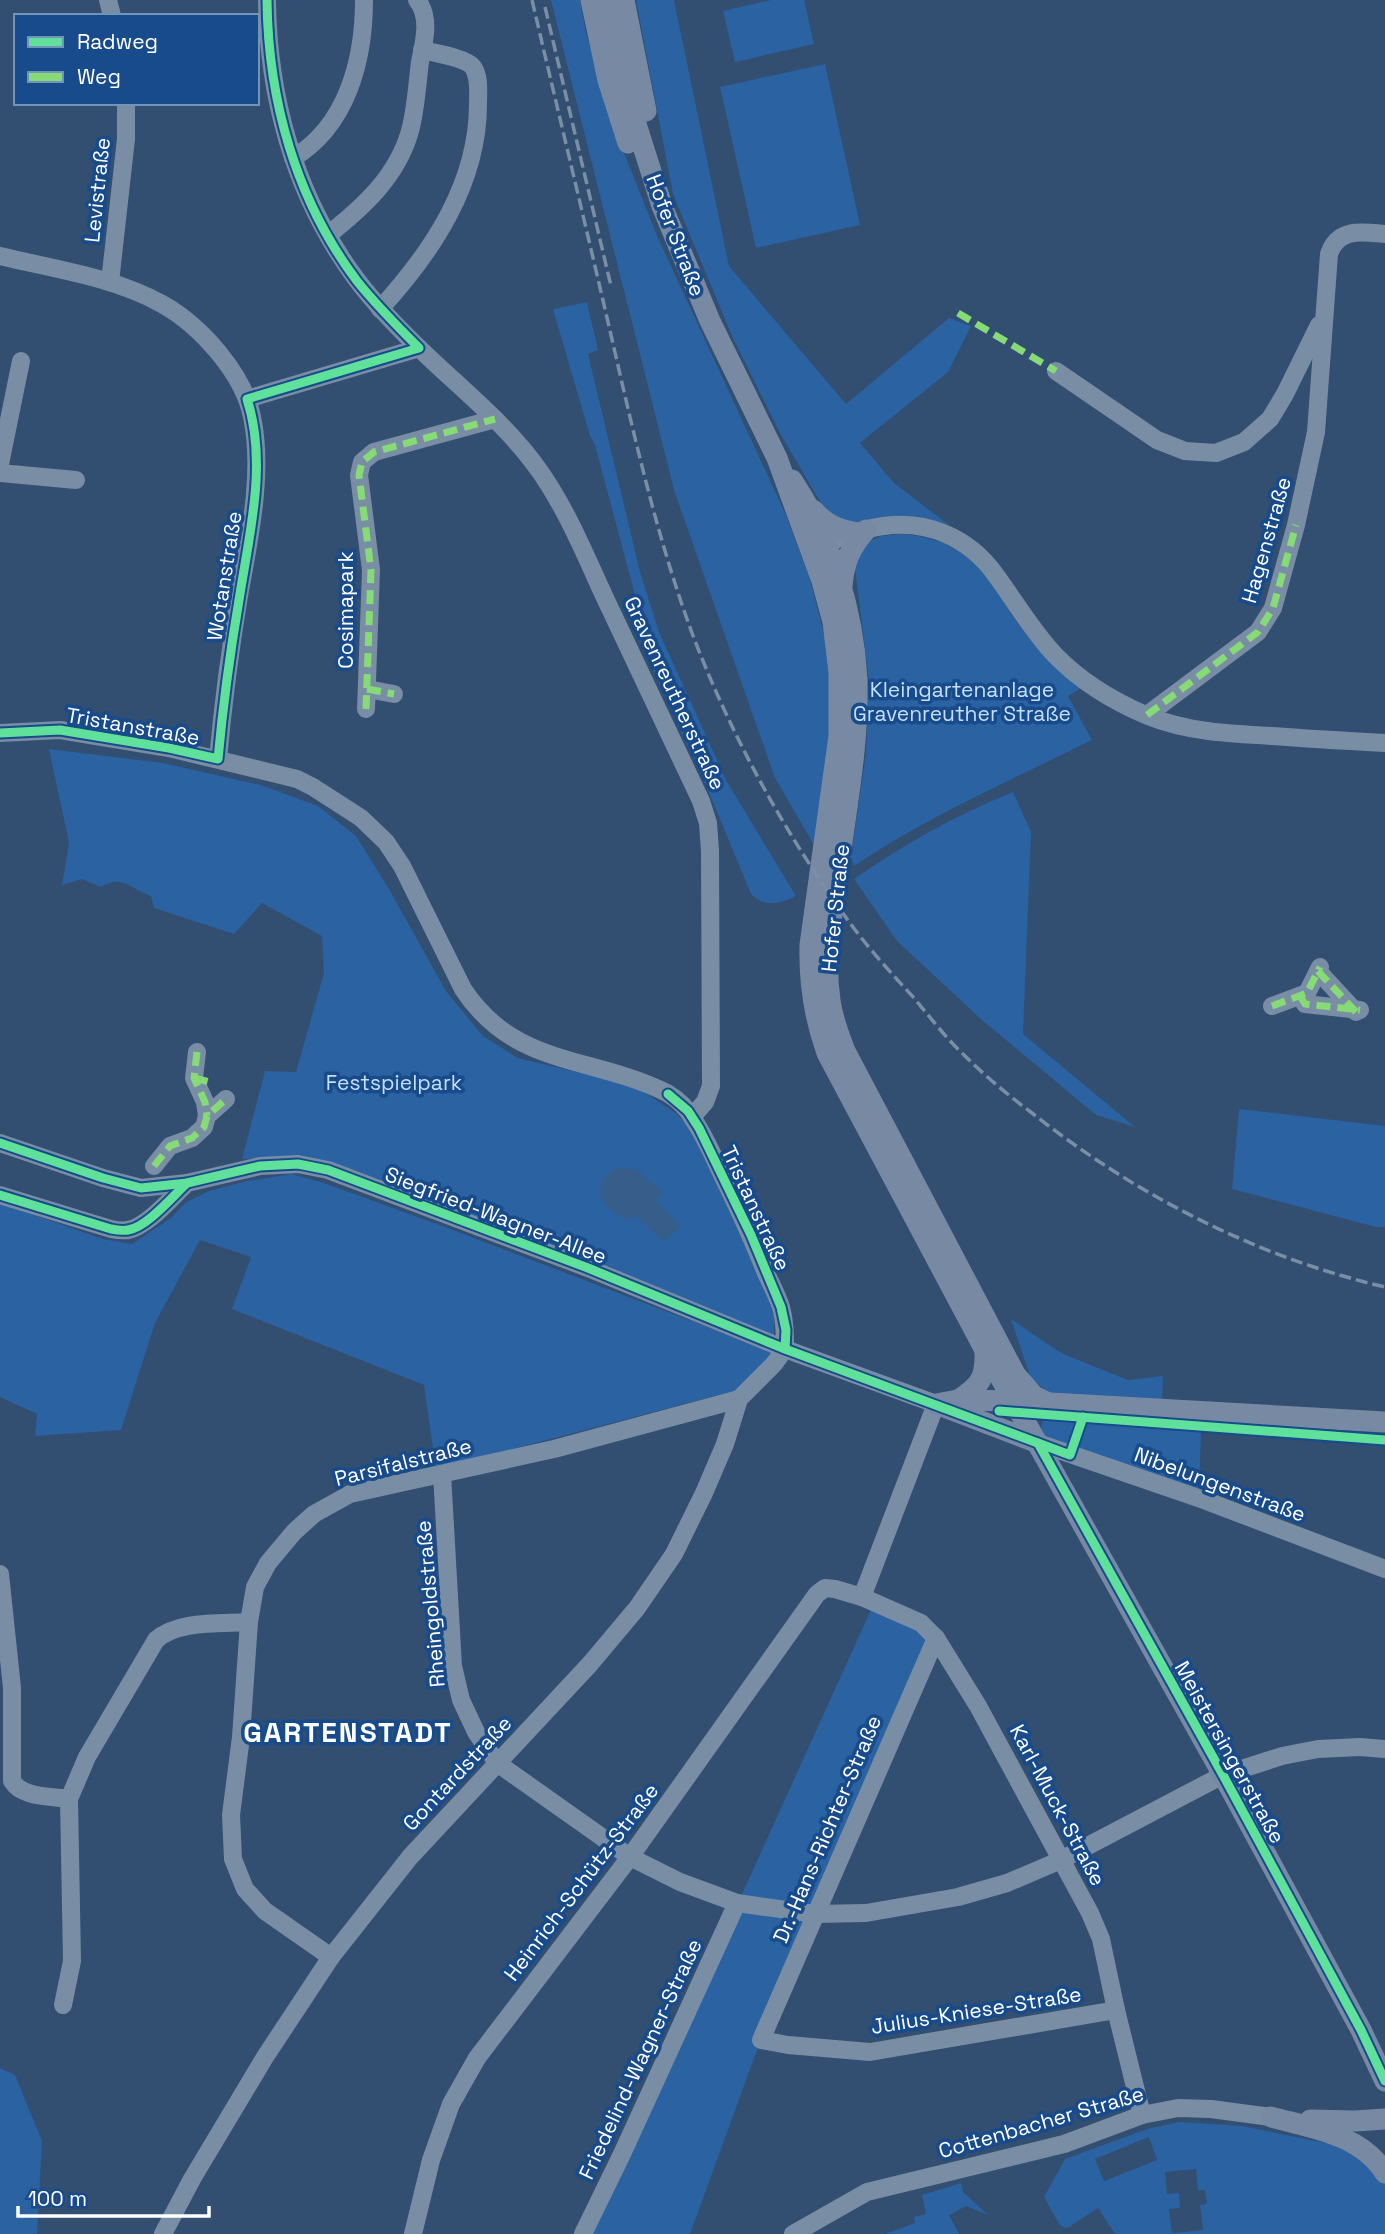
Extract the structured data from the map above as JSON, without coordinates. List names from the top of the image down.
{
  "streets": {
    "main road": ["Hofer Straße", "Meistersingerstraße"],
    "street": [
      "Levistraße",
      "Hagenstraße",
      "Wotanstraße",
      "Cosimapark",
      "Gravenreutherstraße",
      "Tristanstraße",
      "Siegfried-Wagner-Allee",
      "Parsifalstraße",
      "Nibelungenstraße",
      "Rheingoldstraße",
      "Gontardstraße",
      "Karl-Muck-Straße",
      "Dr.-Hans-Richter-Straße",
      "Heinrich-Schütz-Straße",
      "Julius-Kniese-Straße",
      "Friedelind-Wagner-Straße",
      "Cottenbacher Straße"
    ]
  },
  "crossings": [
    ["Levistraße", "Wotanstraße"],
    ["Hofer Straße", "Meistersingerstraße"],
    ["Wotanstraße", "Tristanstraße"],
    ["Cosimapark", "Gravenreutherstraße"],
    ["Gravenreutherstraße", "Tristanstraße"],
    ["Tristanstraße", "Siegfried-Wagner-Allee"],
    ["Tristanstraße", "Gontardstraße"],
    ["Siegfried-Wagner-Allee", "Gontardstraße"],
    ["Parsifalstraße", "Rheingoldstraße"],
    ["Parsifalstraße", "Gontardstraße"],
    ["Nibelungenstraße", "Meistersingerstraße"],
    ["Rheingoldstraße", "Gontardstraße"],
    ["Karl-Muck-Straße", "Dr.-Hans-Richter-Straße"],
    ["Karl-Muck-Straße", "Heinrich-Schütz-Straße"],
    ["Karl-Muck-Straße", "Julius-Kniese-Straße"],
    ["Karl-Muck-Straße", "Cottenbacher Straße"],
    ["Dr.-Hans-Richter-Straße", "Julius-Kniese-Straße"]
  ],
  "districts": ["GARTENSTADT"],
  "parks": ["Kleingartenanlage Gravenreuther Straße", "Festspielpark"],
  "legend": ["Radweg", "Weg"],
  "scale_bar": "100 m"
}
